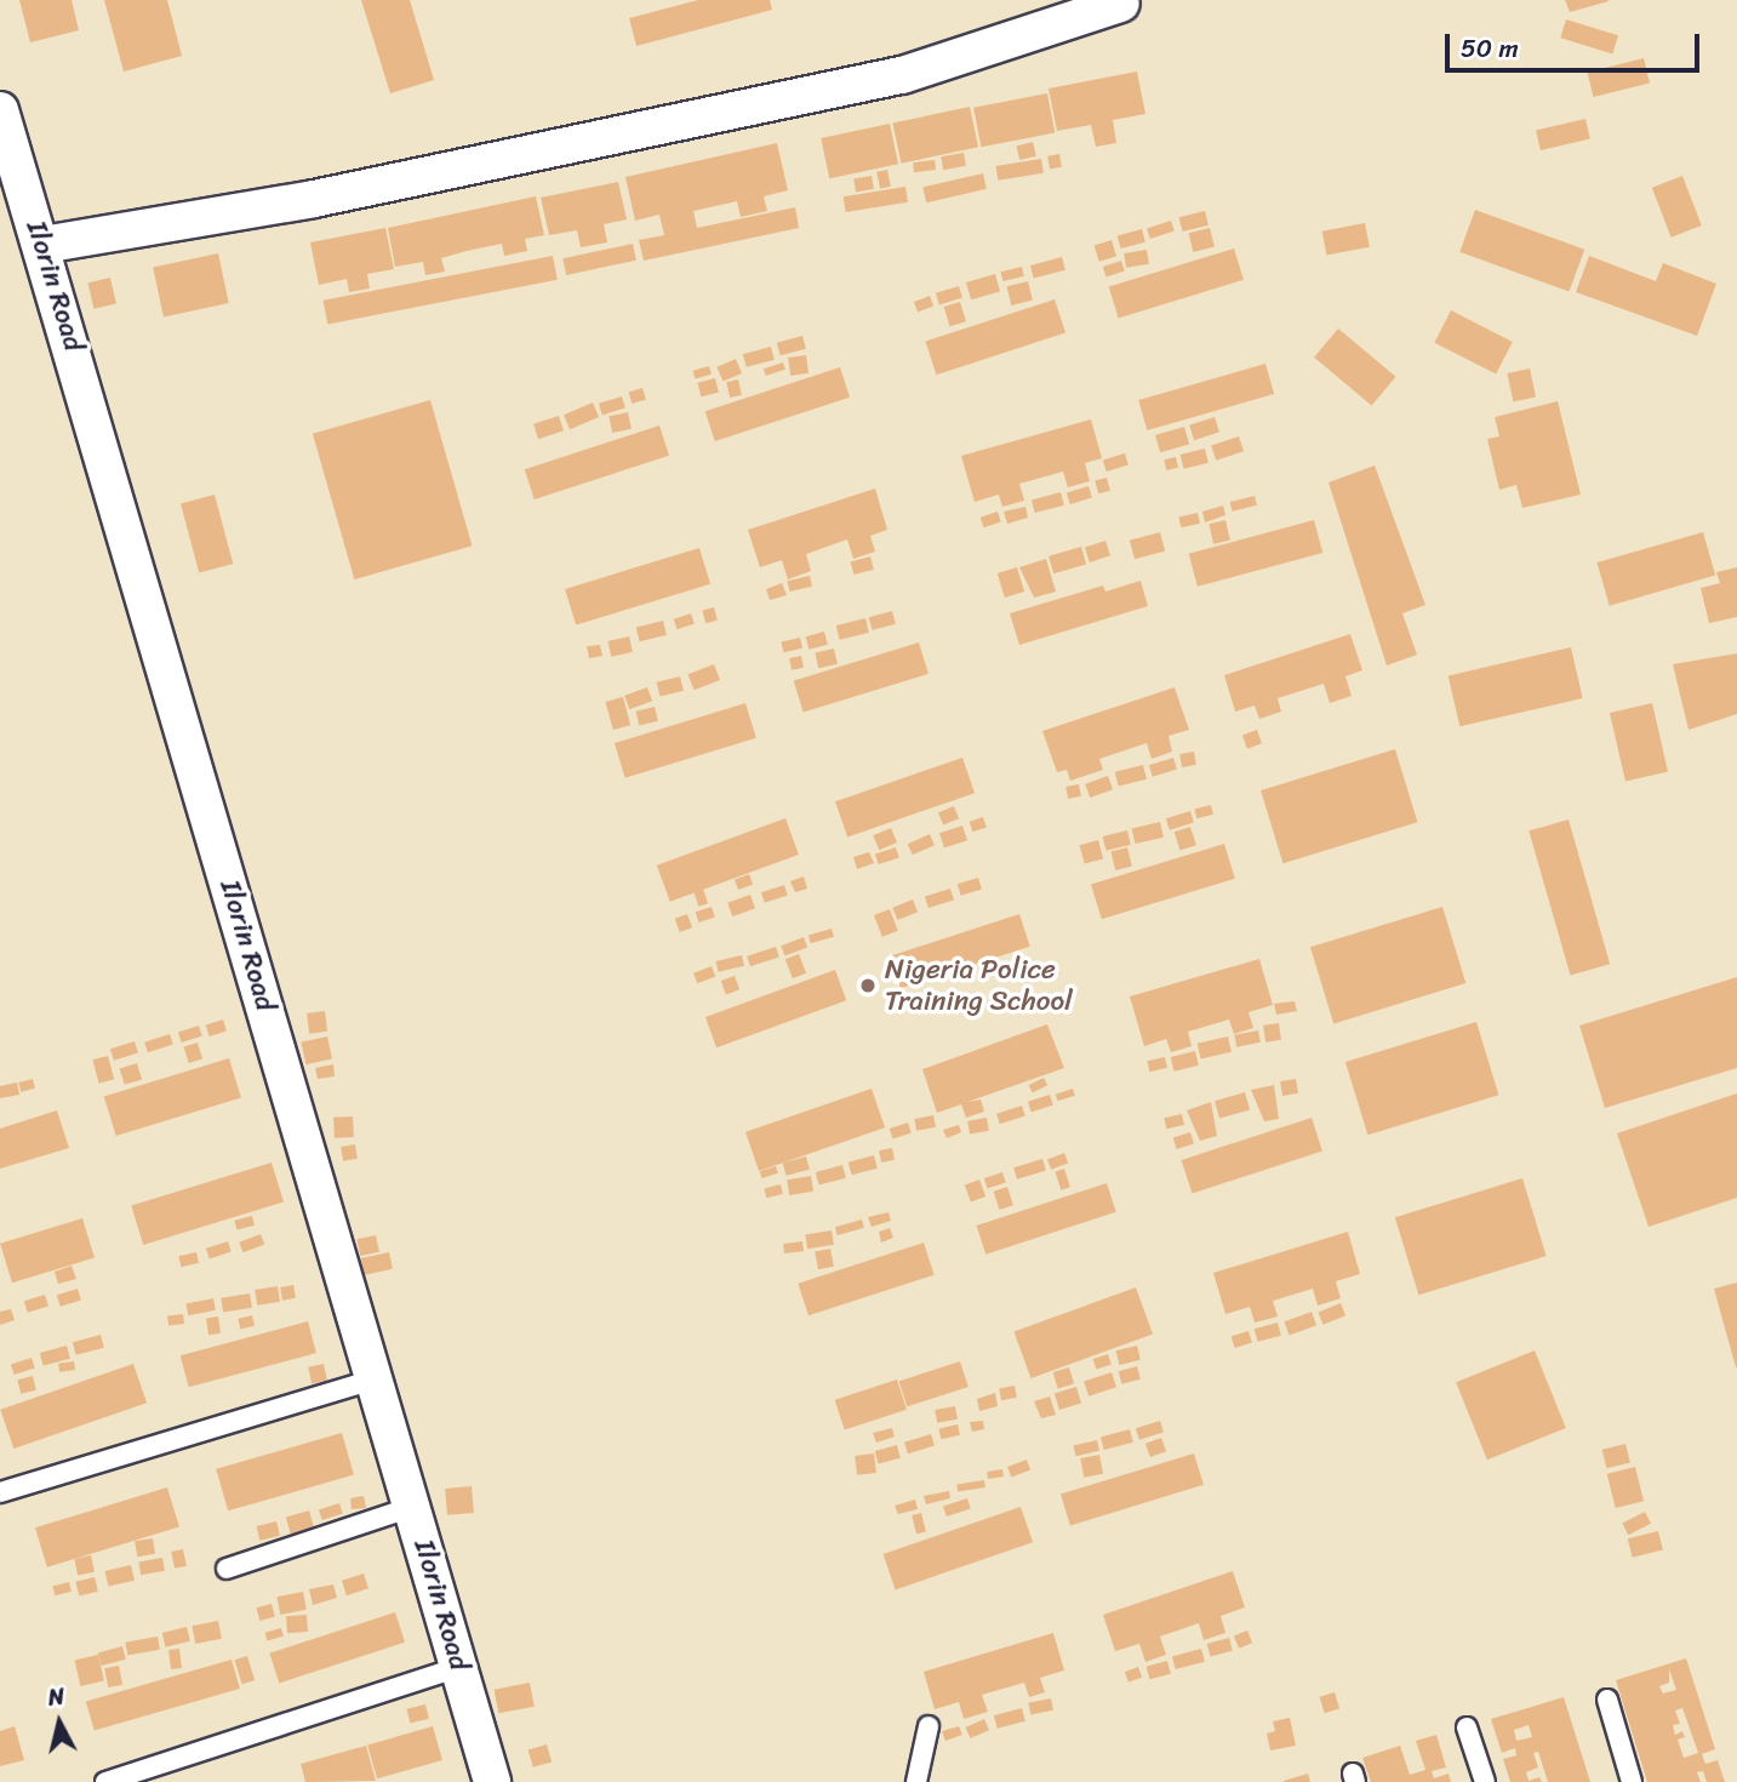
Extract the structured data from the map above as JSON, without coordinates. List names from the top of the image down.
{
  "streets": {
    "street": ["Ilorin Road"]
  },
  "places": ["Nigeria Police Training School"],
  "scale_bar": "50 m",
  "north": "top"
}
